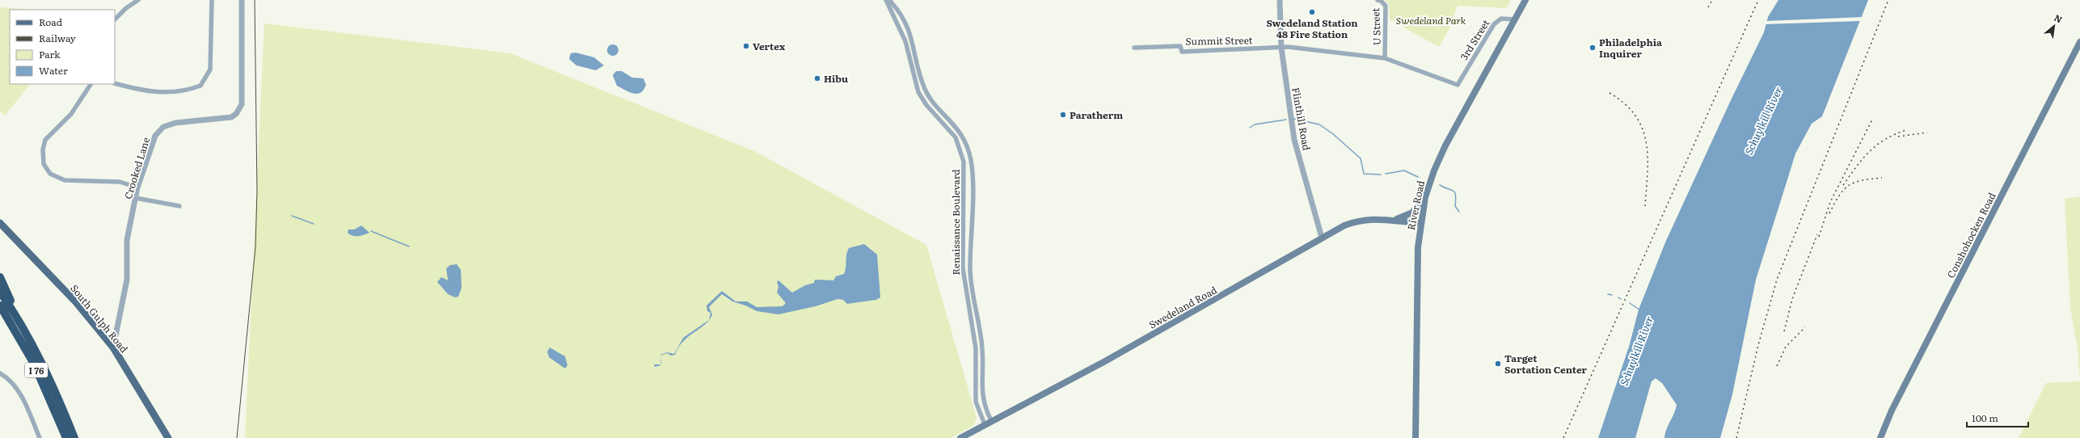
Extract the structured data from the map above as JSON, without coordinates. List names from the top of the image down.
{
  "streets": {
    "highway": ["I 76"],
    "main road": [
      "River Road",
      "Conshohocken Road",
      "Swedeland Road",
      "South Gulph Road"
    ],
    "street": [
      "U Street",
      "3rd Street",
      "Summit Street",
      "Flinthill Road",
      "Crooked Lane",
      "Renaissance Boulevard"
    ]
  },
  "crossings": [
    ["U Street", "Summit Street"],
    ["3rd Street", "Summit Street"],
    ["3rd Street", "River Road"],
    ["Summit Street", "Flinthill Road"],
    ["Flinthill Road", "Swedeland Road"],
    ["Crooked Lane", "South Gulph Road"],
    ["River Road", "Swedeland Road"],
    ["Renaissance Boulevard", "Swedeland Road"]
  ],
  "water": ["Schuylkill River"],
  "parks": ["Swedeland Park"],
  "places": [
    "Swedeland Station 48 Fire Station",
    "Vertex",
    "Philadelphia Inquirer",
    "Hibu",
    "Paratherm",
    "Target Sortation Center"
  ],
  "legend": [
    "Road",
    "Railway",
    "Park",
    "Water"
  ],
  "scale_bar": "100 m",
  "north": "top right"
}
